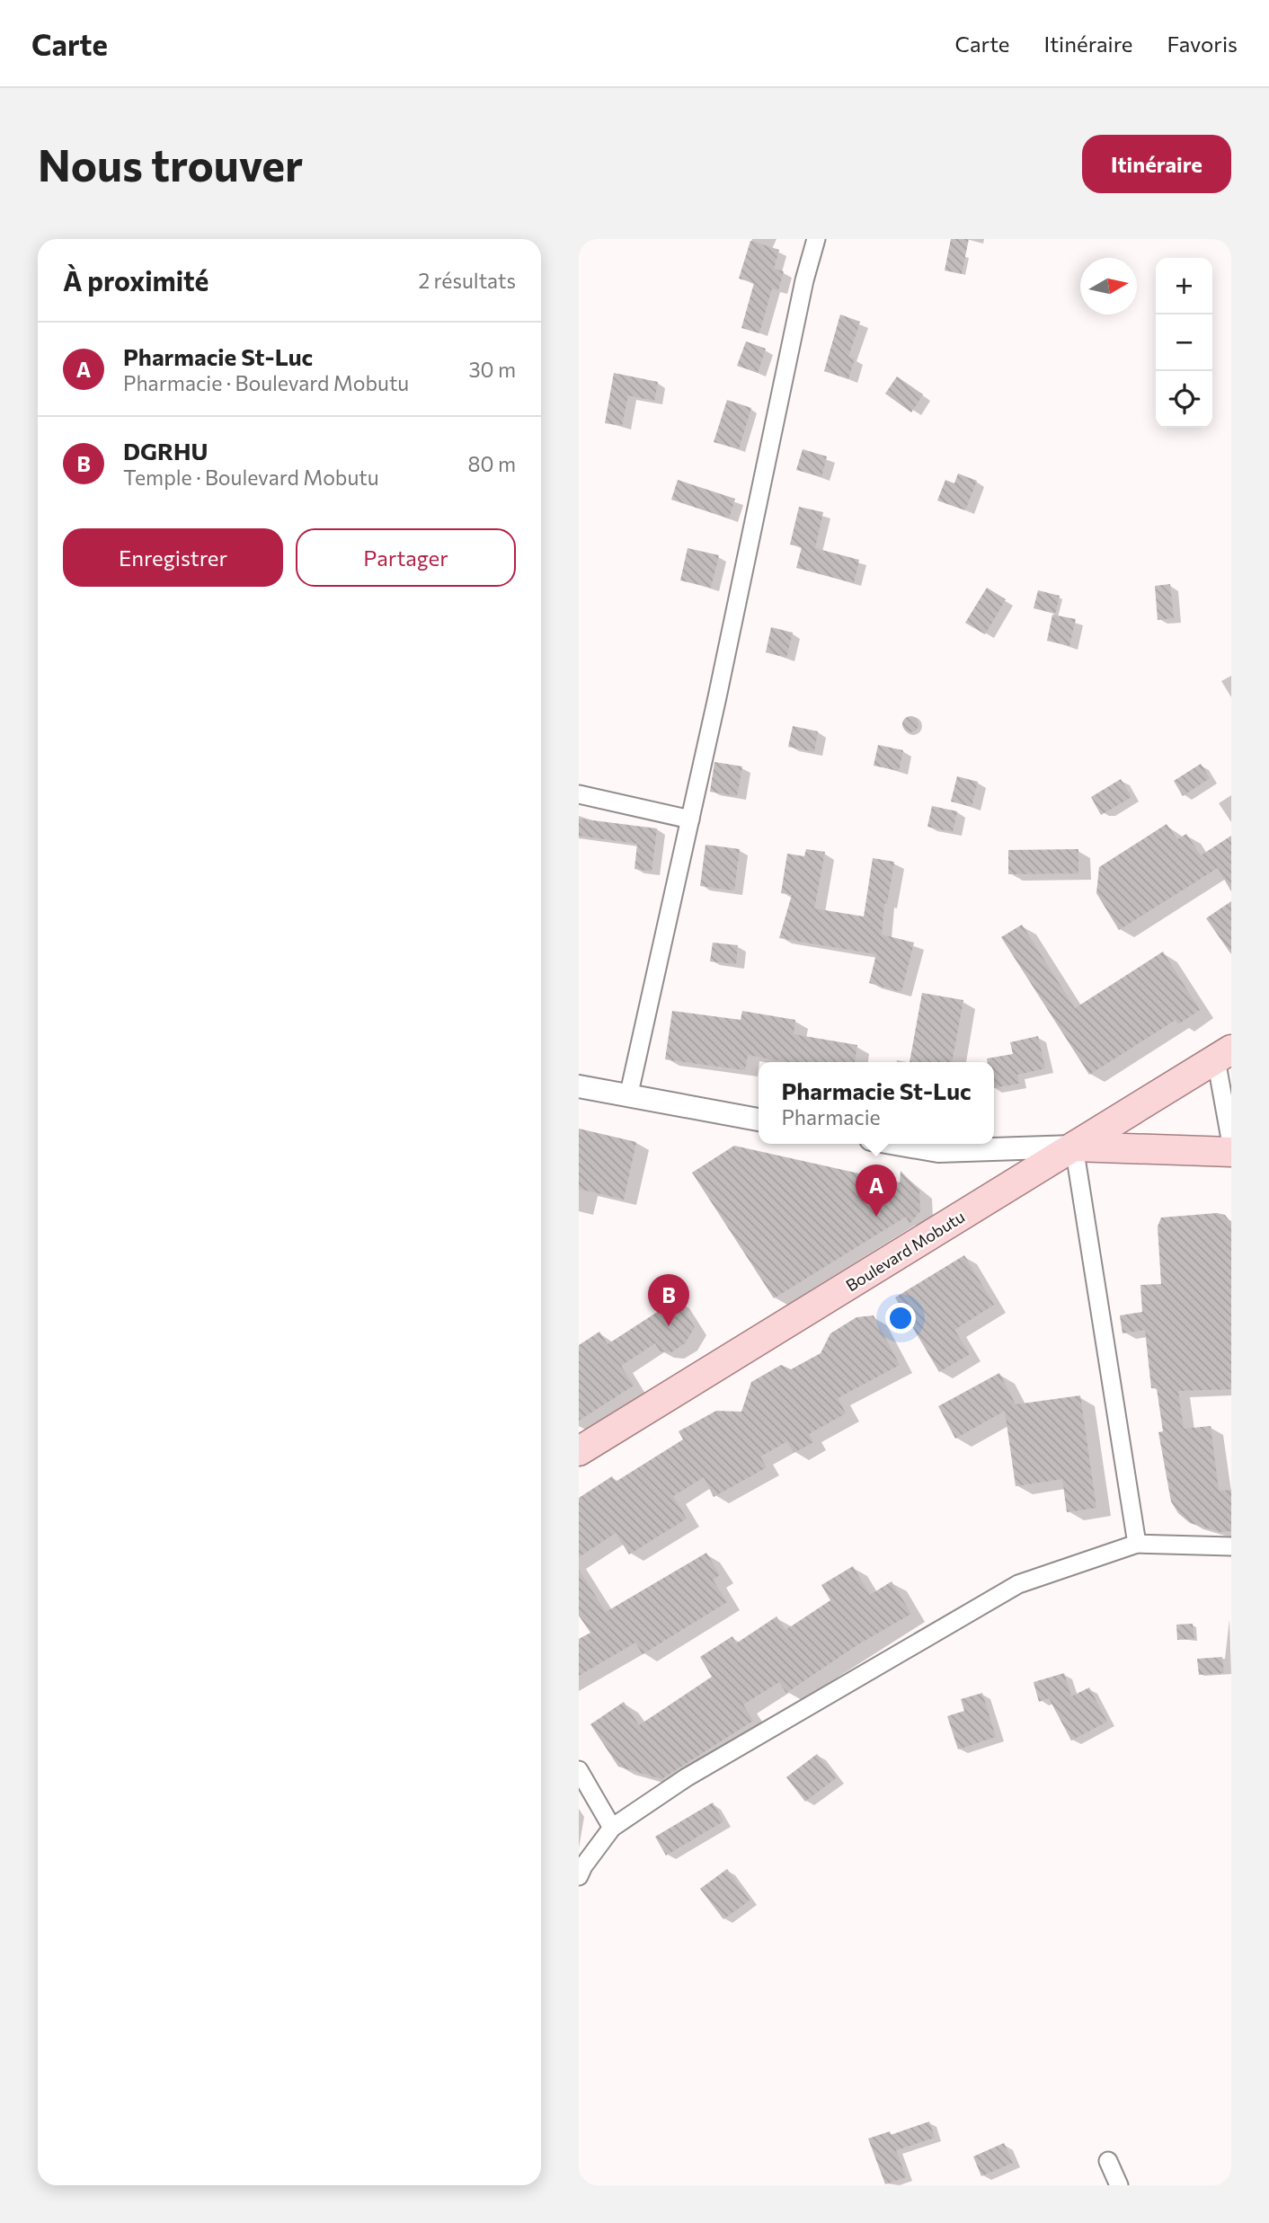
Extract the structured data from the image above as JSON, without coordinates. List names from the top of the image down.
{
  "streets": {
    "main road": ["Boulevard Mobutu"]
  },
  "north": "right",
  "page": {
    "header": "Carte",
    "nav": ["Carte", "Itinéraire", "Favoris"],
    "buttons": [
      "Itinéraire",
      ["Enregistrer", "Partager"]
    ],
    "title": "Nous trouver",
    "heading": ["À proximité", "2 résultats"],
    "map_buttons": ["+", "−"],
    "list": [
      {
        "mark": "A",
        "name": "Pharmacie St-Luc",
        "note": "Pharmacie · Boulevard Mobutu",
        "value": "30 m"
      },
      {
        "mark": "B",
        "name": "DGRHU",
        "note": "Temple · Boulevard Mobutu",
        "value": "80 m"
      }
    ],
    "popup": ["Pharmacie St-Luc", "Pharmacie"],
    "pins": ["A", "B"]
  }
}
